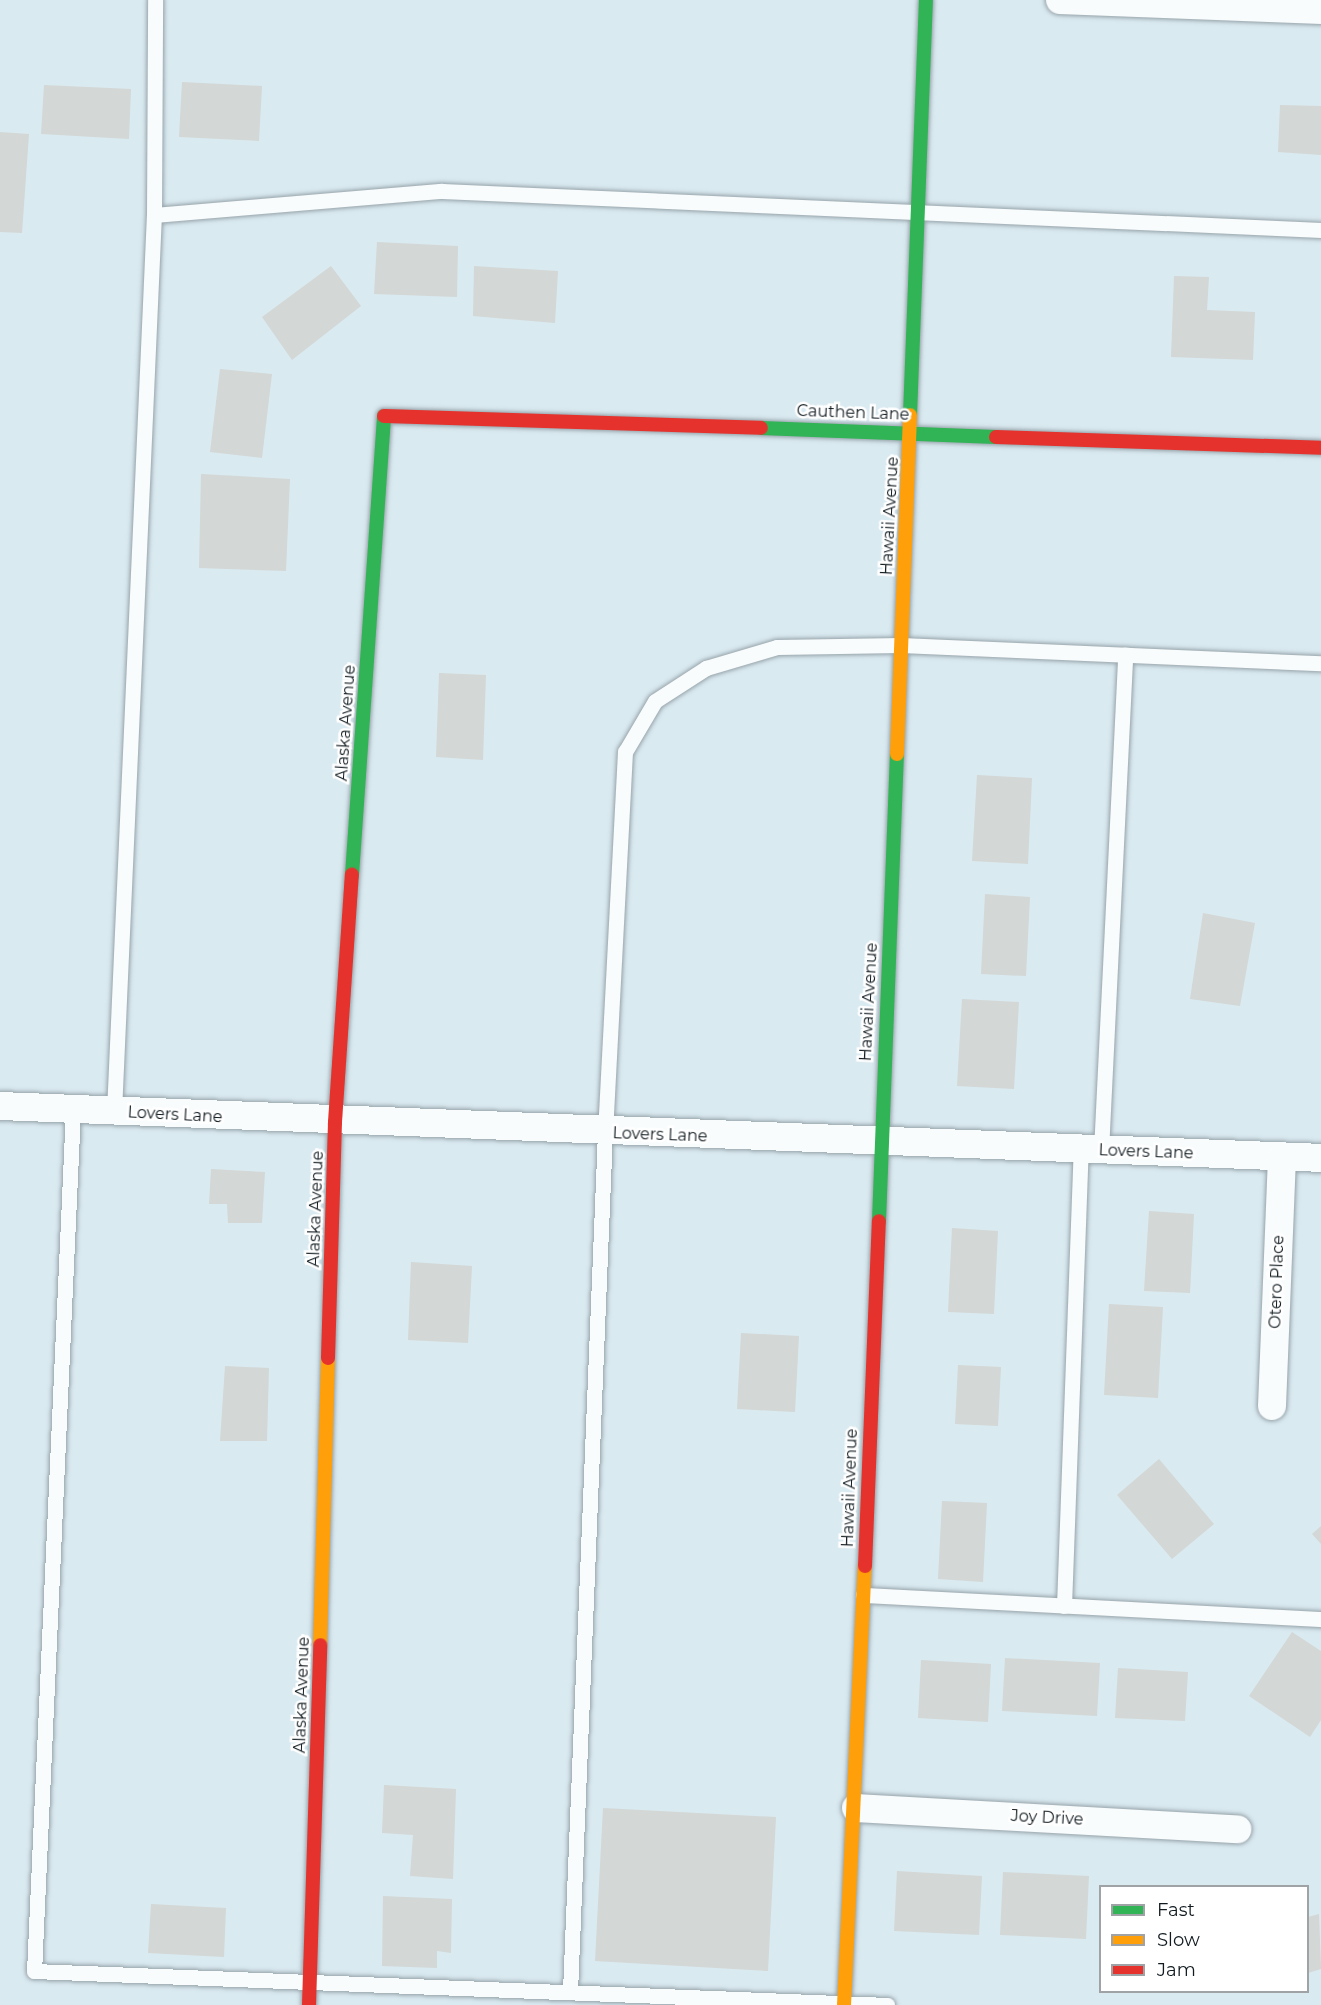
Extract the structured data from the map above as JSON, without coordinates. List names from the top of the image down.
{
  "streets": {
    "street": [
      "Cauthen Lane",
      "Hawaii Avenue",
      "Alaska Avenue",
      "Lovers Lane",
      "Otero Place",
      "Joy Drive"
    ]
  },
  "crossings": [
    ["Cauthen Lane", "Hawaii Avenue"],
    ["Cauthen Lane", "Alaska Avenue"],
    ["Hawaii Avenue", "Lovers Lane"],
    ["Hawaii Avenue", "Joy Drive"],
    ["Alaska Avenue", "Lovers Lane"],
    ["Lovers Lane", "Otero Place"]
  ],
  "legend": ["Fast", "Slow", "Jam"]
}
